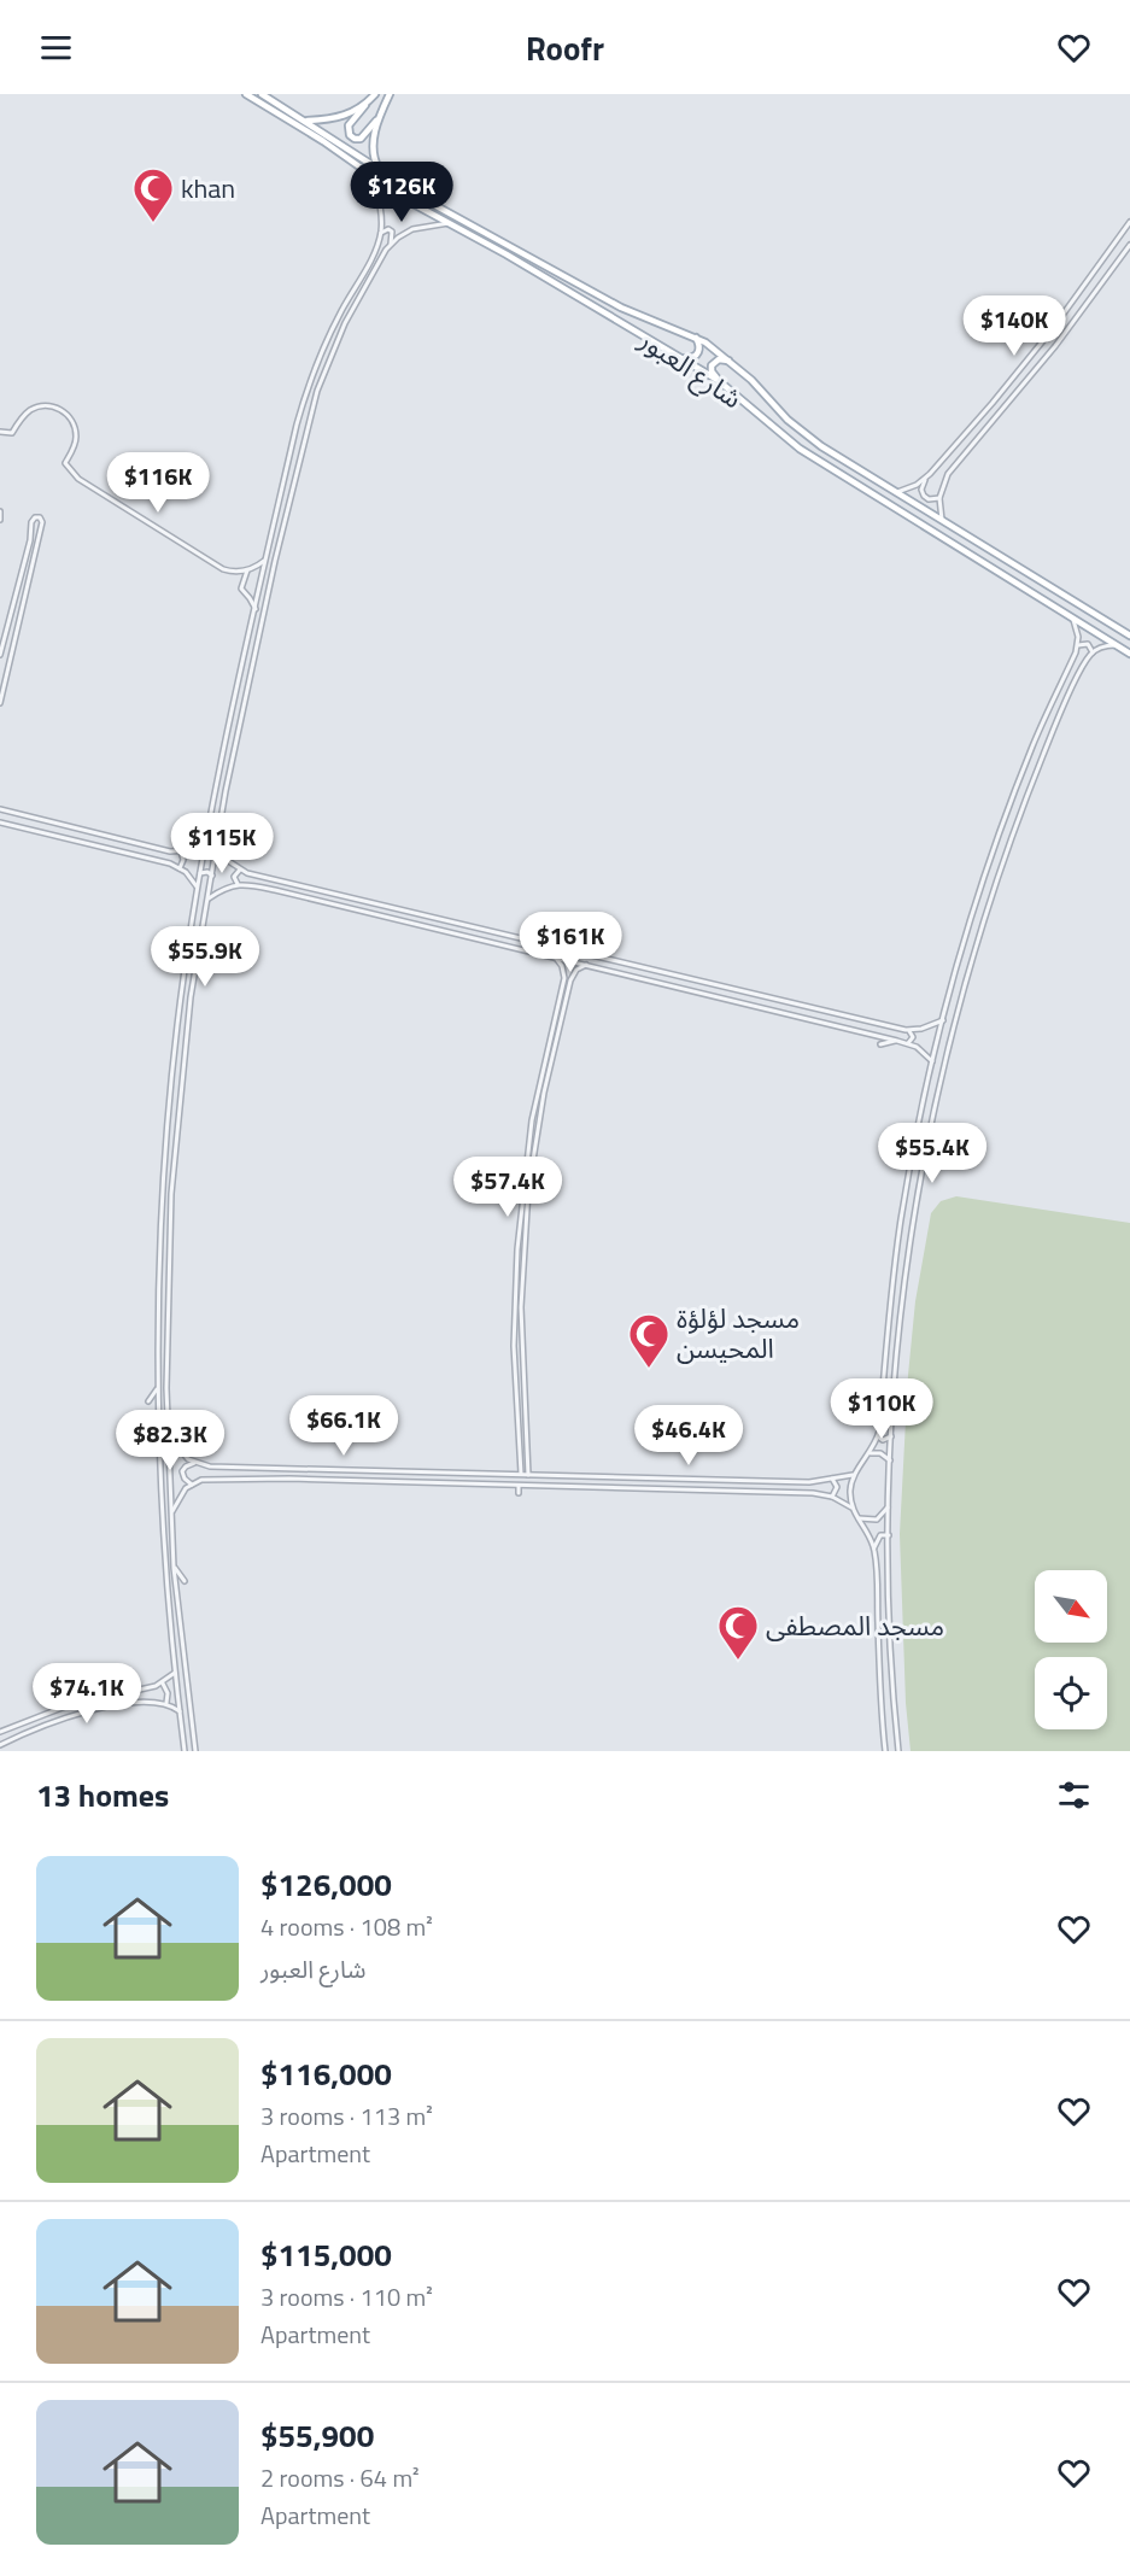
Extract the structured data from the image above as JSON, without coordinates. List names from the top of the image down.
{
  "streets": {
    "main road": ["شارع العبور"]
  },
  "places": {
    "mosque": ["khan", "مسجد لؤلؤة المحيسن", "مسجد المصطفى"]
  },
  "north": "bottom right",
  "page": {
    "header": "Roofr",
    "price": [
      "$126K",
      "$140K",
      "$116K",
      "$115K",
      "$161K",
      "$55.9K",
      "$55.4K",
      "$57.4K",
      "$110K",
      "$66.1K",
      "$46.4K",
      "$82.3K",
      "$74.1K"
    ],
    "heading": "13 homes",
    "list": [
      {
        "name": "$126,000",
        "note": "4 rooms · 108 m² · شارع العبور"
      },
      {
        "name": "$116,000",
        "note": "3 rooms · 113 m² · Apartment"
      },
      {
        "name": "$115,000",
        "note": "3 rooms · 110 m² · Apartment"
      },
      {
        "name": "$55,900",
        "note": "2 rooms · 64 m² · Apartment"
      }
    ]
  }
}
